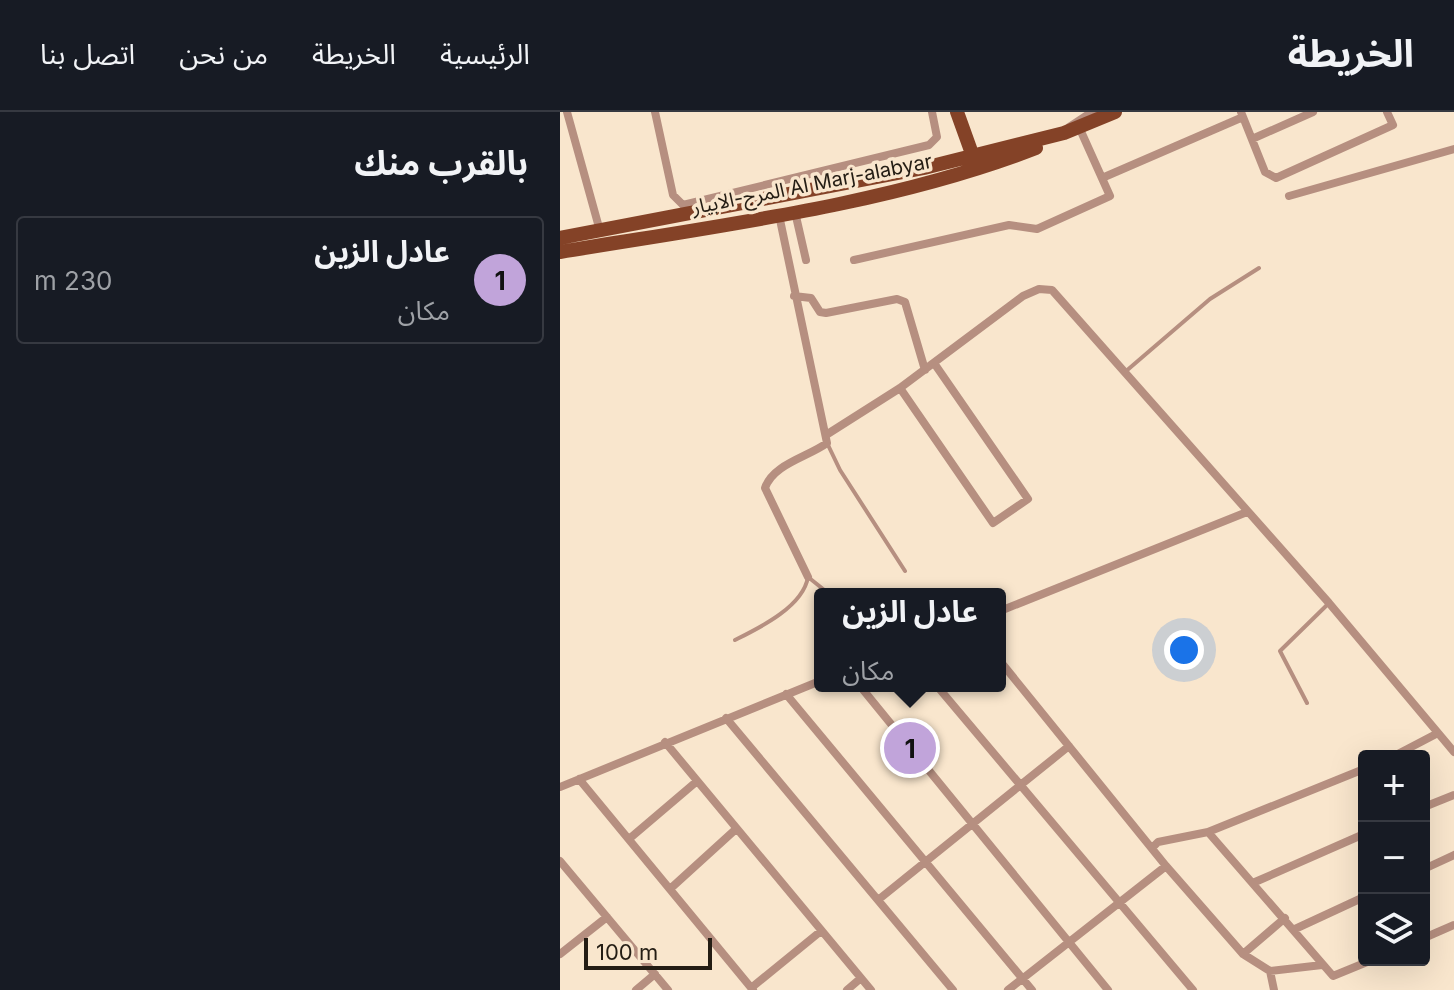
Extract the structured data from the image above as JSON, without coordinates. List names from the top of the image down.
{
  "streets": {
    "main road": ["المرج-الابيار Al Marj-alabyar"]
  },
  "scale_bar": "100 m",
  "page": {
    "header": "الخريطة",
    "nav": [
      "الرئيسية",
      "الخريطة",
      "من نحن",
      "اتصل بنا"
    ],
    "heading": "بالقرب منك",
    "list": [
      {
        "mark": "1",
        "name": "عادل الزين",
        "note": "مكان",
        "value": "230 m"
      }
    ],
    "popup": ["عادل الزين", "مكان"],
    "pins": "1",
    "map_buttons": ["+", "−"],
    "scale": "100 m"
  }
}
